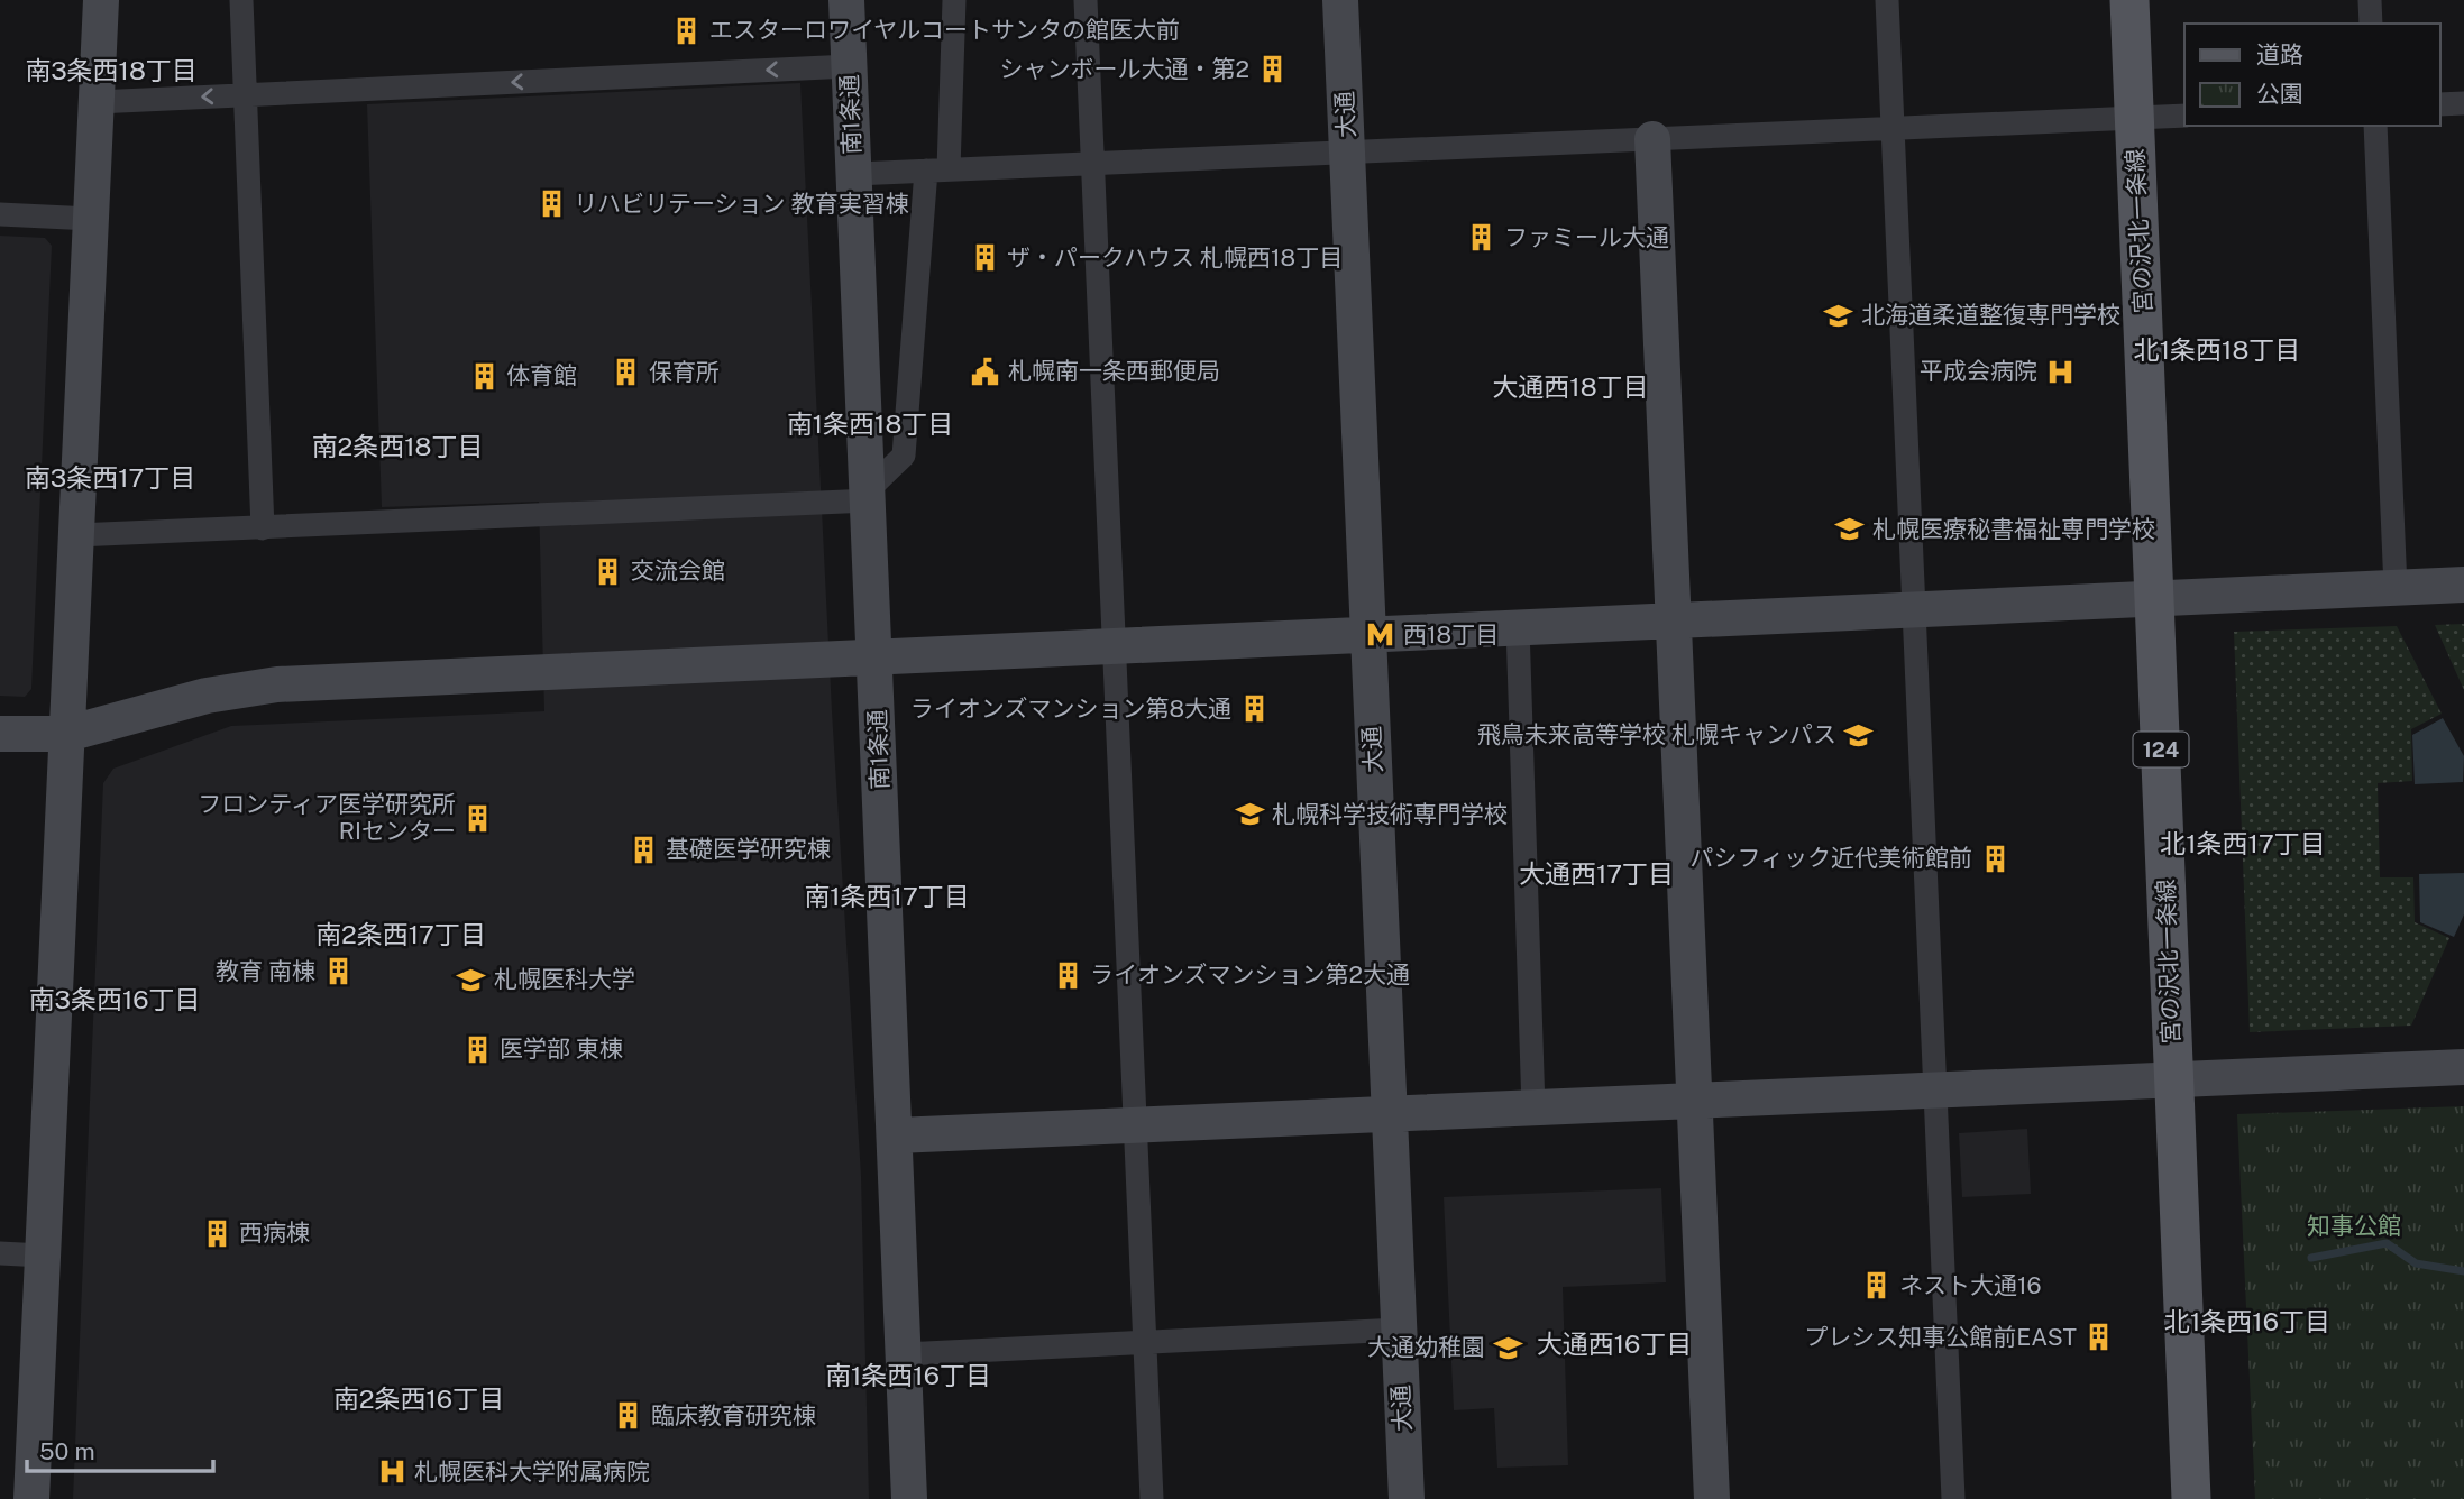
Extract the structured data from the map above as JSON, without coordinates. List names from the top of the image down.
{
  "streets": {
    "main road": ["宮の沢北一条線", "124"],
    "street": ["南1条通", "大通"]
  },
  "districts": [
    "南3条西18丁目",
    "北1条西18丁目",
    "大通西18丁目",
    "南1条西18丁目",
    "南2条西18丁目",
    "南3条西17丁目",
    "北1条西17丁目",
    "大通西17丁目",
    "南1条西17丁目",
    "南2条西17丁目",
    "南3条西16丁目",
    "北1条西16丁目",
    "大通西16丁目",
    "南1条西16丁目",
    "南2条西16丁目"
  ],
  "parks": ["知事公館"],
  "places": {
    "building": [
      "エスターロワイヤルコートサンタの館医大前",
      "シャンボール大通・第2",
      "リハビリテーション 教育実習棟",
      "ファミール大通",
      "ザ・パークハウス 札幌西18丁目",
      "保育所",
      "体育館",
      "交流会館",
      "ライオンズマンション第8大通",
      "フロンティア医学研究所 RIセンター",
      "基礎医学研究棟",
      "パシフィック近代美術館前",
      "教育 南棟",
      "ライオンズマンション第2大通",
      "医学部 東棟",
      "西病棟",
      "ネスト大通16",
      "プレシス知事公館前EAST",
      "臨床教育研究棟"
    ],
    "school or university": [
      "北海道柔道整復専門学校",
      "札幌医療秘書福祉専門学校",
      "飛鳥未来高等学校 札幌キャンパス",
      "札幌科学技術専門学校",
      "札幌医科大学",
      "大通幼稚園"
    ],
    "public building": ["札幌南一条西郵便局"],
    "hospital": ["平成会病院", "札幌医科大学附属病院"],
    "metro station": ["西18丁目"]
  },
  "legend": ["道路", "公園"],
  "scale_bar": "50 m"
}
